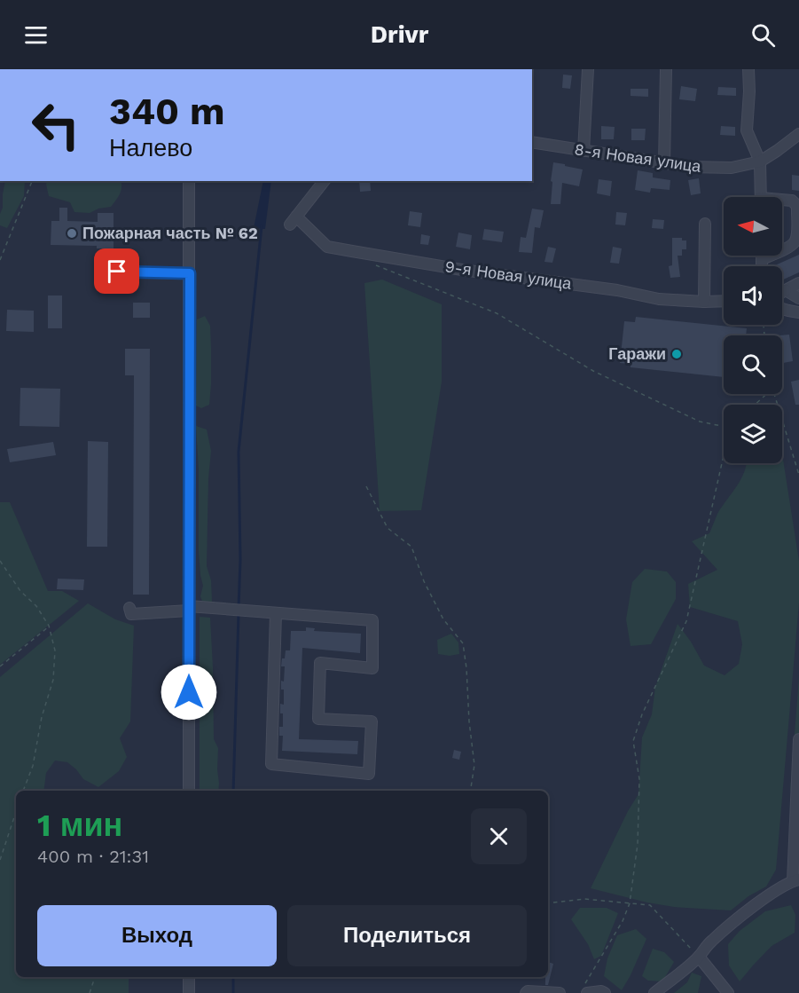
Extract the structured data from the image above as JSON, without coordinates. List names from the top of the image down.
{
  "streets": {
    "street": ["8-я Новая улица", "9-я Новая улица"]
  },
  "places": ["Пожарная часть № 62", "Гаражи"],
  "north": "left",
  "page": {
    "header": "Drivr",
    "turn": ["340 m", "Налево"],
    "heading": ["1 мин", "400 m · 21:31"],
    "buttons": ["Выход", "Поделиться"]
  }
}
